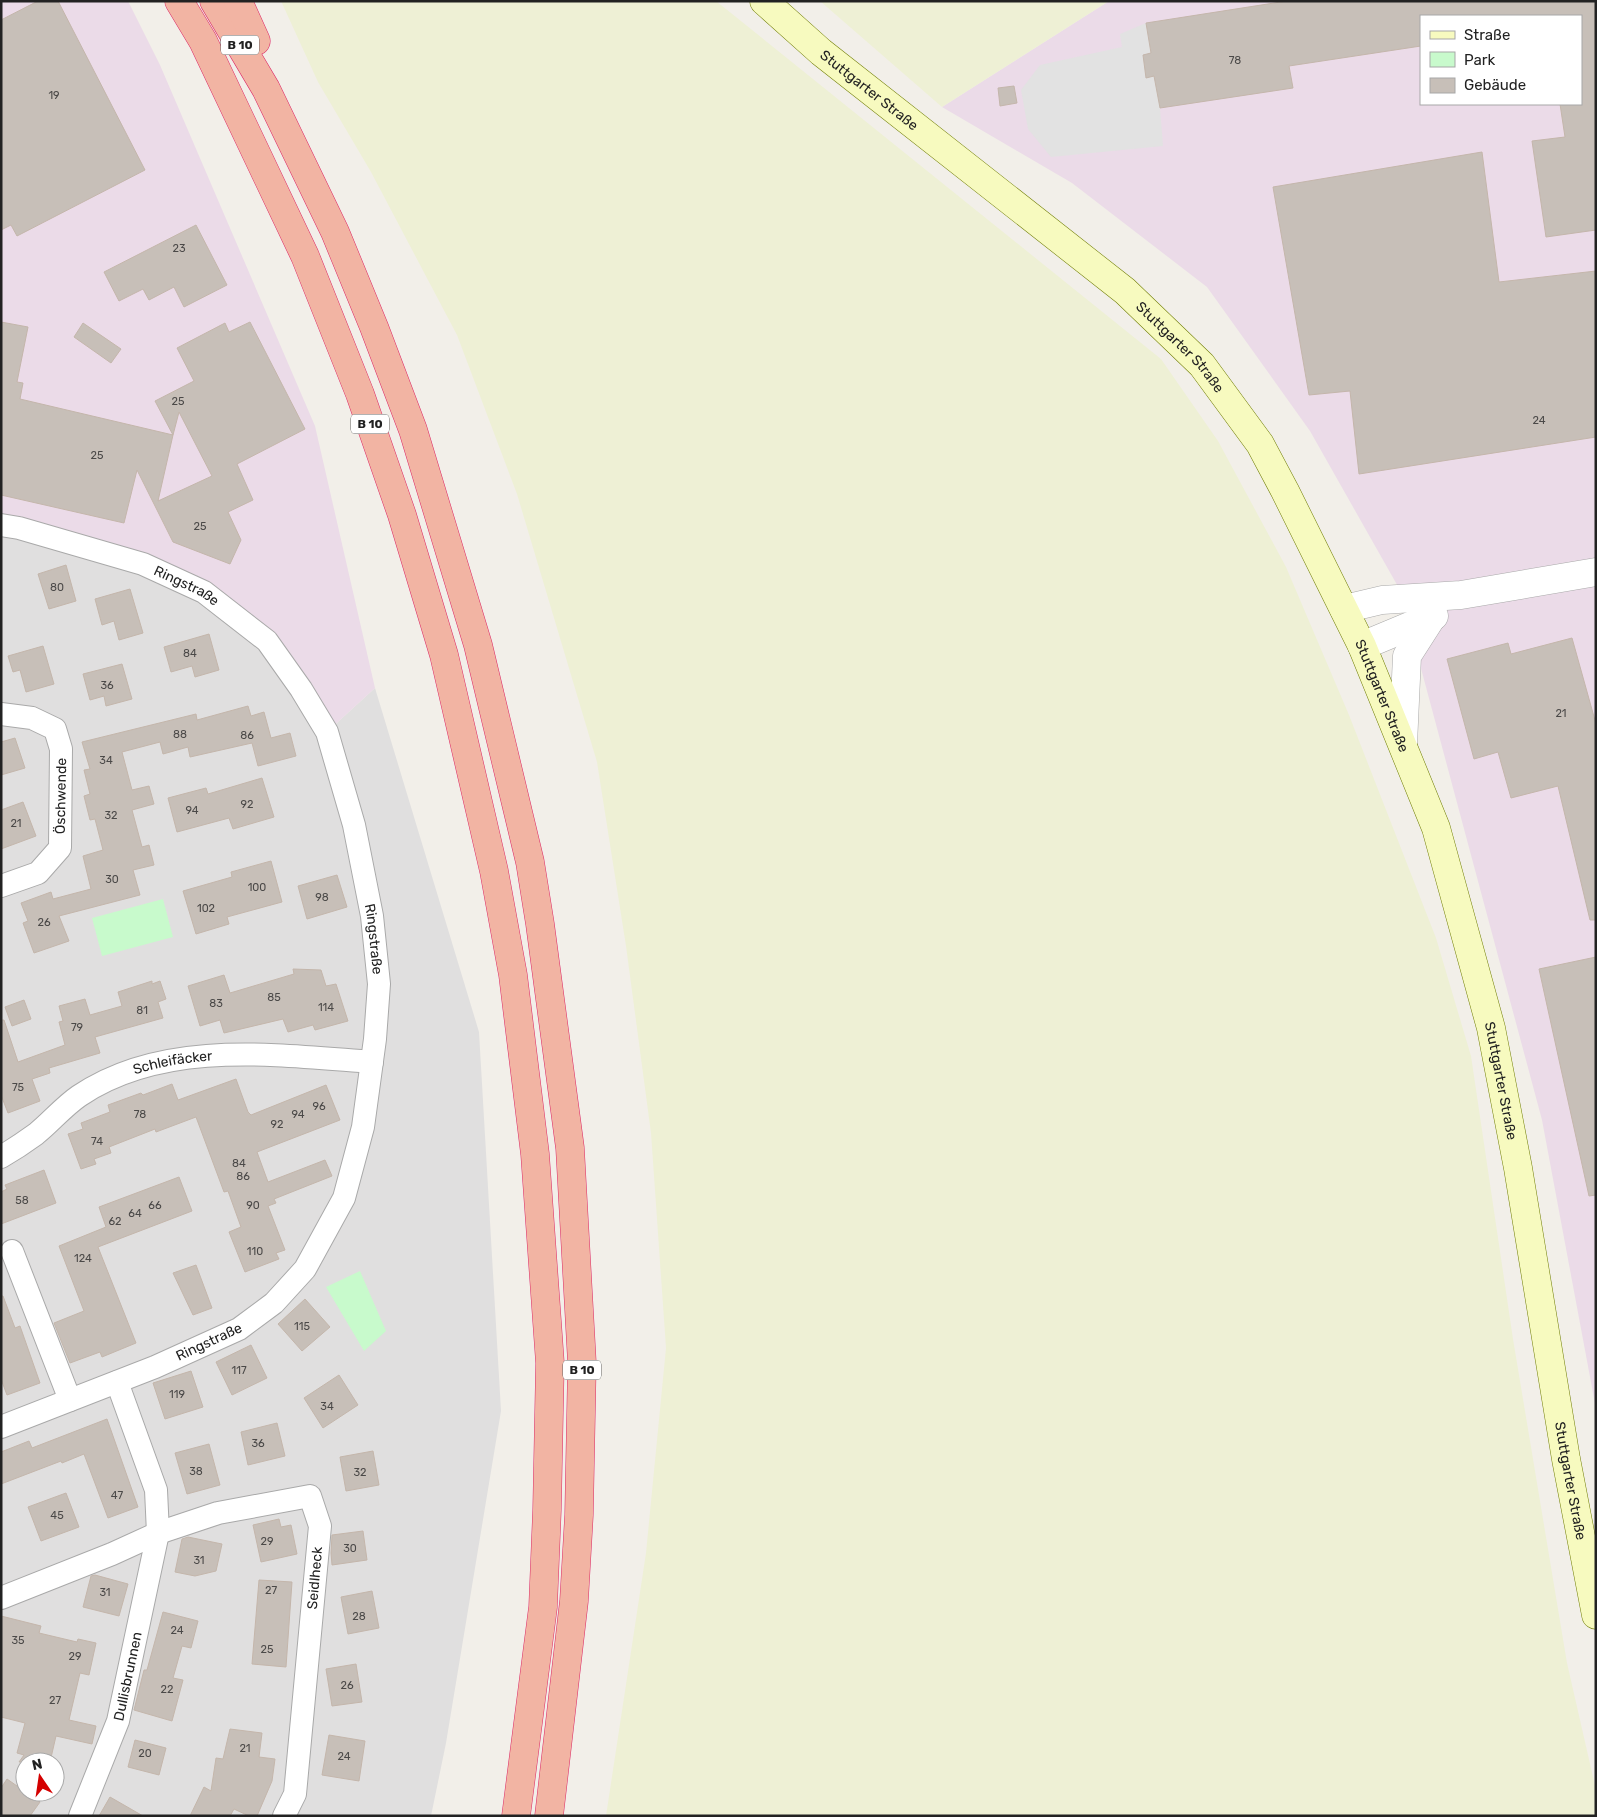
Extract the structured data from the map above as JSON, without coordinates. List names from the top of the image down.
{
  "streets": {
    "highway": ["B 10"],
    "main road": ["Stuttgarter Straße"],
    "street": [
      "Ringstraße",
      "Öschwende",
      "Schleifäcker",
      "Seidlheck",
      "Dullisbrunnen"
    ]
  },
  "crossings": [
    ["Ringstraße", "Schleifäcker"],
    ["Ringstraße", "Dullisbrunnen"],
    ["Seidlheck", "Dullisbrunnen"]
  ],
  "house_numbers": [
    "78",
    "19",
    "23",
    "25",
    "24",
    "25",
    "25",
    "80",
    "84",
    "36",
    "21",
    "88",
    "86",
    "34",
    "92",
    "94",
    "32",
    "21",
    "30",
    "100",
    "98",
    "102",
    "26",
    "85",
    "83",
    "114",
    "81",
    "79",
    "75",
    "96",
    "78",
    "94",
    "92",
    "74",
    "84",
    "86",
    "58",
    "66",
    "90",
    "64",
    "62",
    "110",
    "124",
    "115",
    "117",
    "119",
    "34",
    "36",
    "38",
    "32",
    "47",
    "45",
    "29",
    "30",
    "31",
    "27",
    "31",
    "28",
    "24",
    "35",
    "25",
    "29",
    "26",
    "22",
    "27",
    "21",
    "20",
    "24"
  ],
  "legend": ["Straße", "Park", "Gebäude"],
  "north": "top"
}
